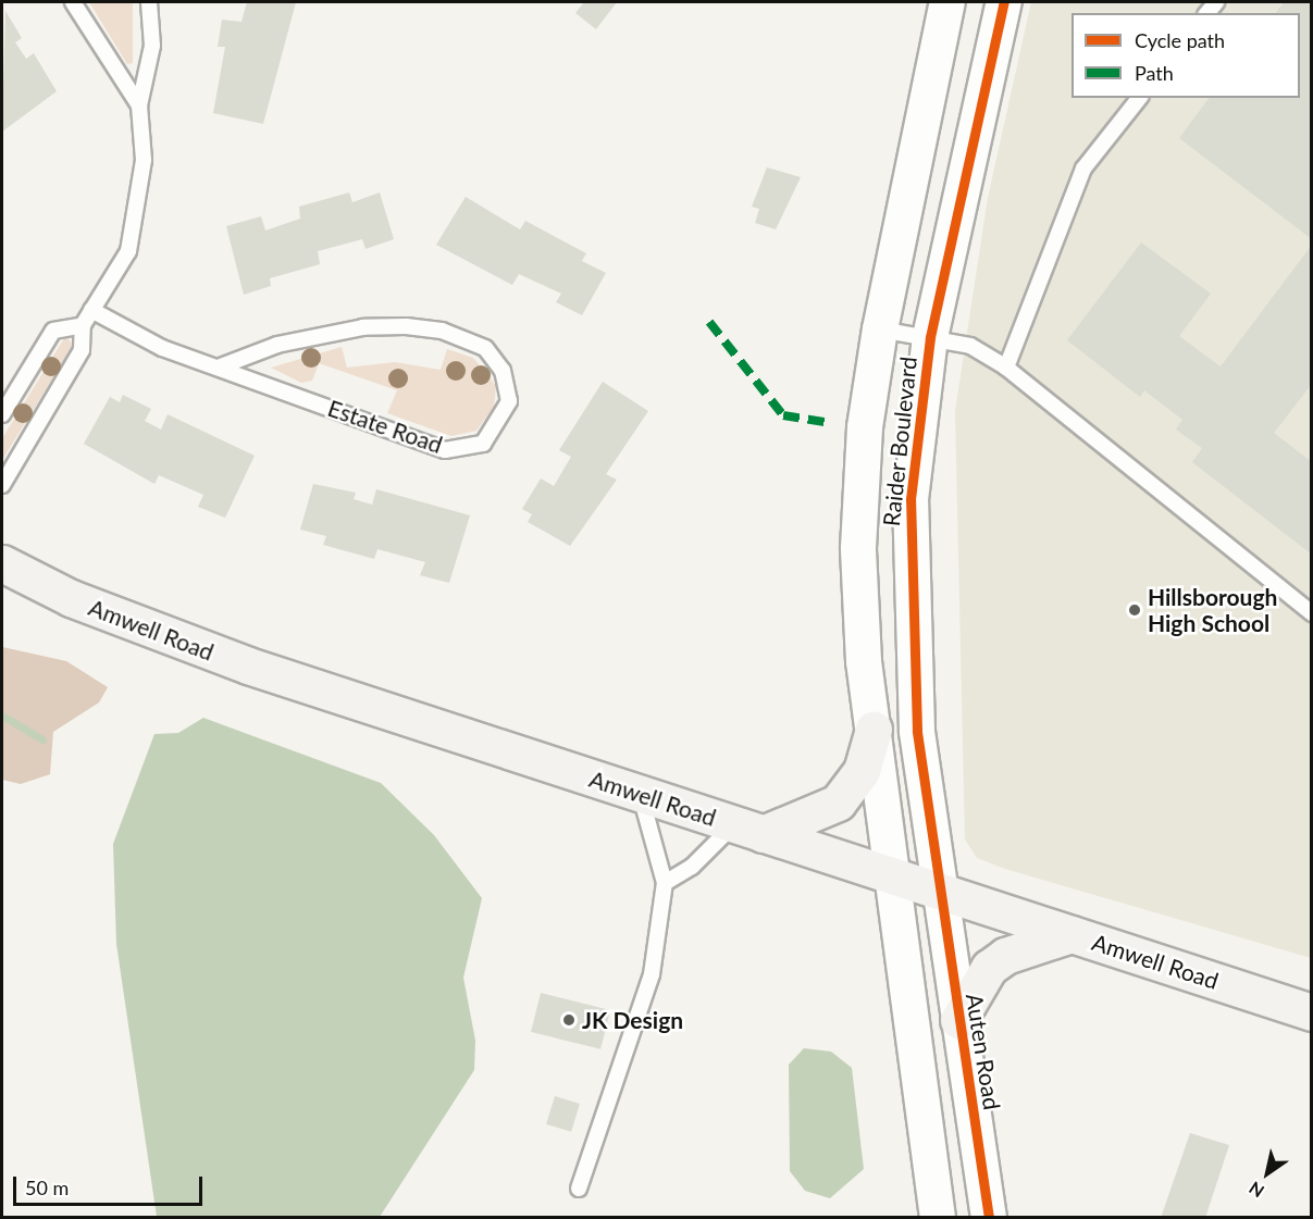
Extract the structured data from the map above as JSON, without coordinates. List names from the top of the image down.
{
  "streets": {
    "main road": ["Amwell Road"],
    "street": ["Raider Boulevard", "Auten Road"],
    "lane": ["Estate Road"]
  },
  "crossings": [
    ["Raider Boulevard", "Amwell Road"],
    ["Raider Boulevard", "Auten Road"],
    ["Amwell Road", "Auten Road"]
  ],
  "places": ["Hillsborough High School", "JK Design"],
  "legend": ["Cycle path", "Path"],
  "scale_bar": "50 m",
  "north": "bottom left"
}
